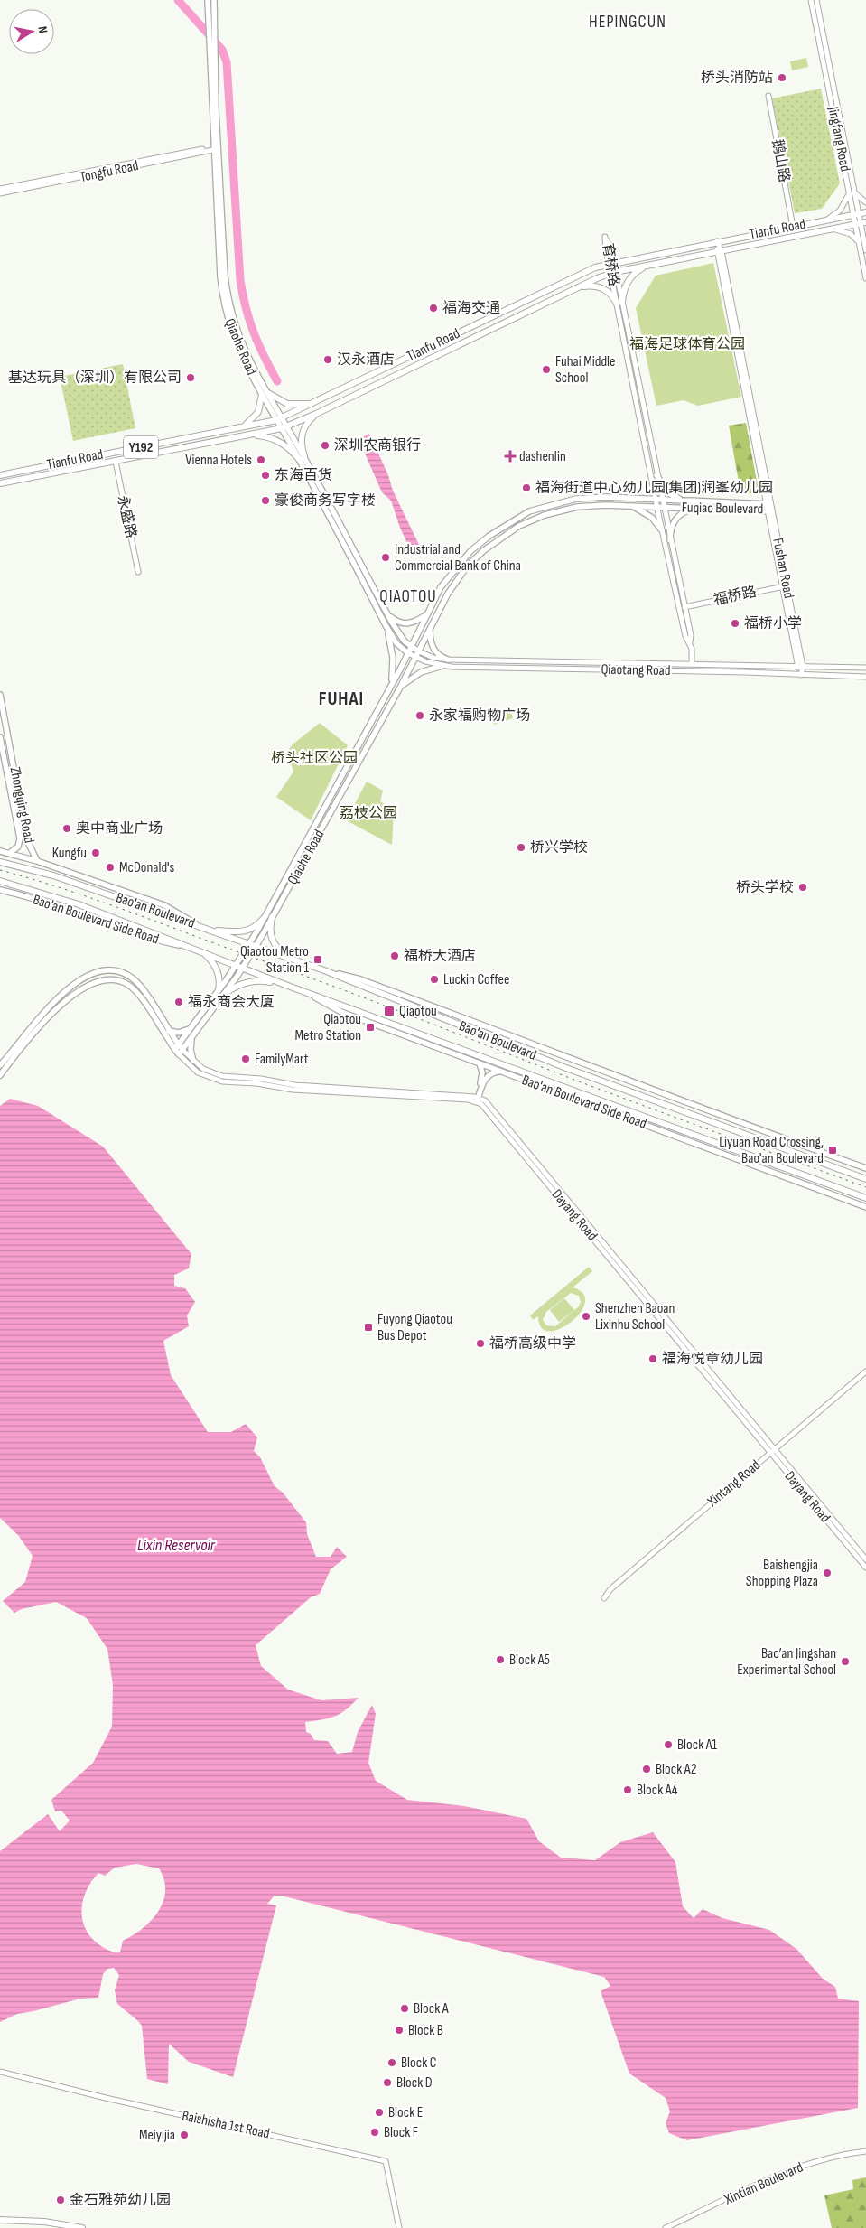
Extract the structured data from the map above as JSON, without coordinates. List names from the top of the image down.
{
  "streets": {
    "main road": [
      "Tianfu Road",
      "Qiaohe Road",
      "Y192",
      "Fuqiao Boulevard",
      "Qiaotang Road",
      "Zhongqing Road",
      "Bao'an Boulevard",
      "Bao'an Boulevard Side Road"
    ],
    "street": [
      "Jingfang Road",
      "鹅山路",
      "Tongfu Road",
      "育桥路",
      "永盛路",
      "Fushan Road",
      "福桥路",
      "Dayang Road",
      "Xintang Road",
      "Baishisha 1st Road",
      "Xintian Boulevard"
    ]
  },
  "crossings": [
    ["Jingfang Road", "Tianfu Road"],
    ["鹅山路", "Tianfu Road"],
    ["Tongfu Road", "Qiaohe Road"],
    ["Tianfu Road", "育桥路"],
    ["Tianfu Road", "Qiaohe Road"],
    ["Tianfu Road", "永盛路"],
    ["Tianfu Road", "Fushan Road"],
    ["育桥路", "Fuqiao Boulevard"],
    ["育桥路", "福桥路"],
    ["育桥路", "Qiaotang Road"],
    ["Qiaohe Road", "Fuqiao Boulevard"],
    ["Qiaohe Road", "Qiaotang Road"],
    ["Qiaohe Road", "Bao'an Boulevard"],
    ["Fuqiao Boulevard", "Fushan Road"],
    ["Fuqiao Boulevard", "Qiaotang Road"],
    ["Fushan Road", "福桥路"],
    ["Fushan Road", "Qiaotang Road"],
    ["Bao'an Boulevard", "Bao'an Boulevard Side Road"],
    ["Dayang Road", "Xintang Road"]
  ],
  "districts": ["HEPINGCUN", "QIAOTOU", "FUHAI"],
  "water": ["Lixin Reservoir"],
  "parks": ["福海足球体育公园", "桥头社区公园", "荔枝公园"],
  "places": {
    "other": [
      "桥头消防站",
      "福海交通",
      "汉永酒店",
      "Fuhai Middle School",
      "基达玩具（深圳）有限公司",
      "深圳农商银行",
      "Vienna Hotels",
      "东海百货",
      "福海街道中心幼儿园(集团)润峯幼儿园",
      "豪俊商务写字楼",
      "Industrial and Commercial Bank of China",
      "福桥小学",
      "永家福购物广场",
      "奥中商业广场",
      "桥兴学校",
      "Kungfu",
      "McDonald's",
      "桥头学校",
      "福桥大酒店",
      "Luckin Coffee",
      "福永商会大厦",
      "FamilyMart",
      "Shenzhen Baoan Lixinhu School",
      "福桥高级中学",
      "福海悦章幼儿园",
      "Baishengjia Shopping Plaza",
      "Block A5",
      "Bao’an Jingshan Experimental School",
      "Block A1",
      "Block A2",
      "Block A4",
      "Block A",
      "Block B",
      "Block C",
      "Block D",
      "Block E",
      "Block F",
      "Meiyijia",
      "金石雅苑幼儿园"
    ],
    "health": ["dashenlin"],
    "transit": [
      "Qiaotou Metro Station 1",
      "Qiaotou",
      "Qiaotou Metro Station",
      "Liyuan Road Crossing, Bao'an Boulevard",
      "Fuyong Qiaotou Bus Depot"
    ]
  },
  "north": "right"
}
